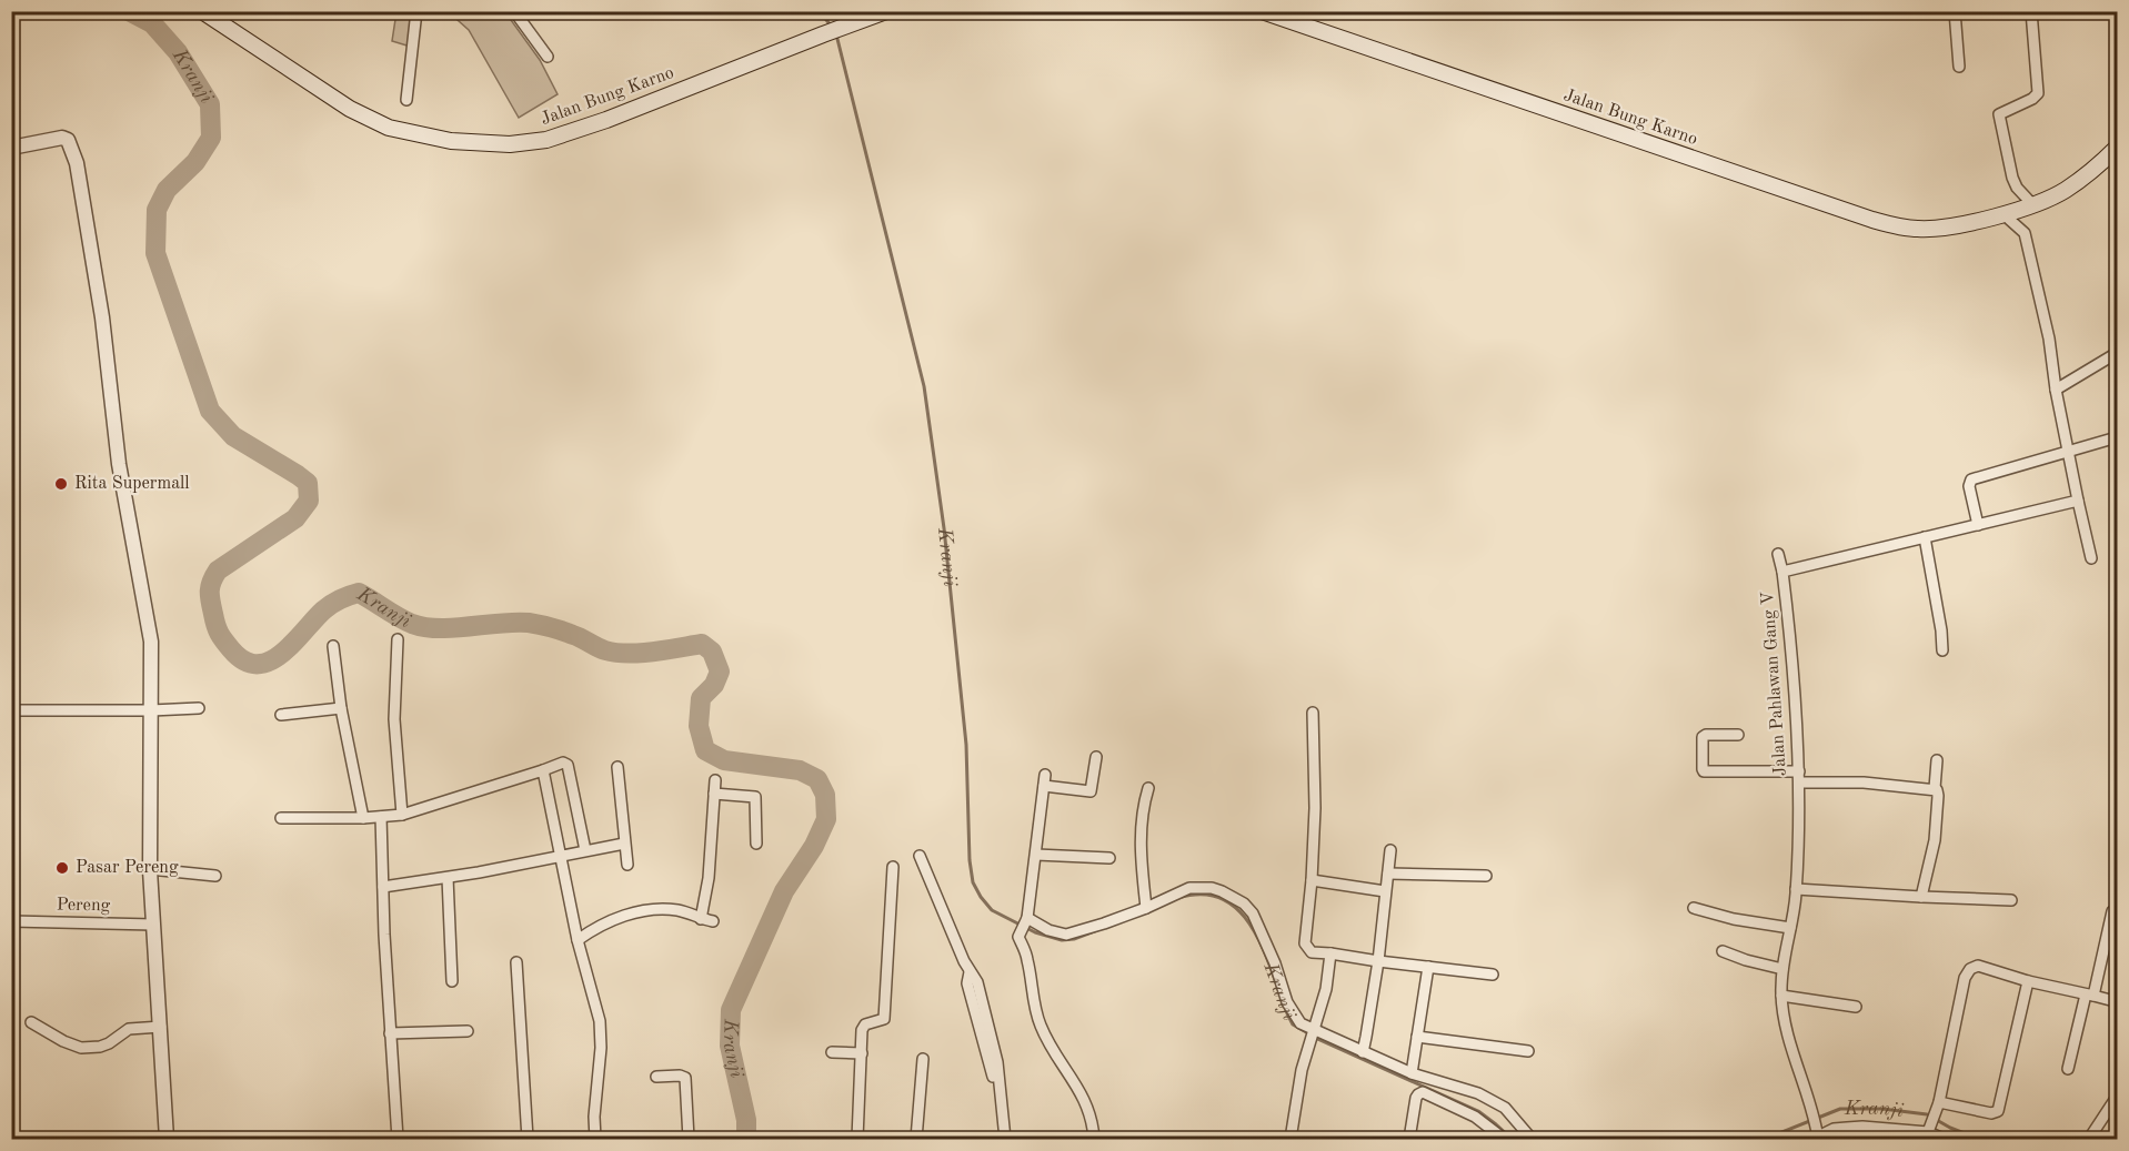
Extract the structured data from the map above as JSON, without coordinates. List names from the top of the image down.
{
  "streets": {
    "main road": ["Jalan Bung Karno"],
    "street": ["Jalan Pahlawan Gang V", "Pereng"]
  },
  "water": ["Kranji"],
  "places": ["Rita Supermall", "Pasar Pereng"]
}
